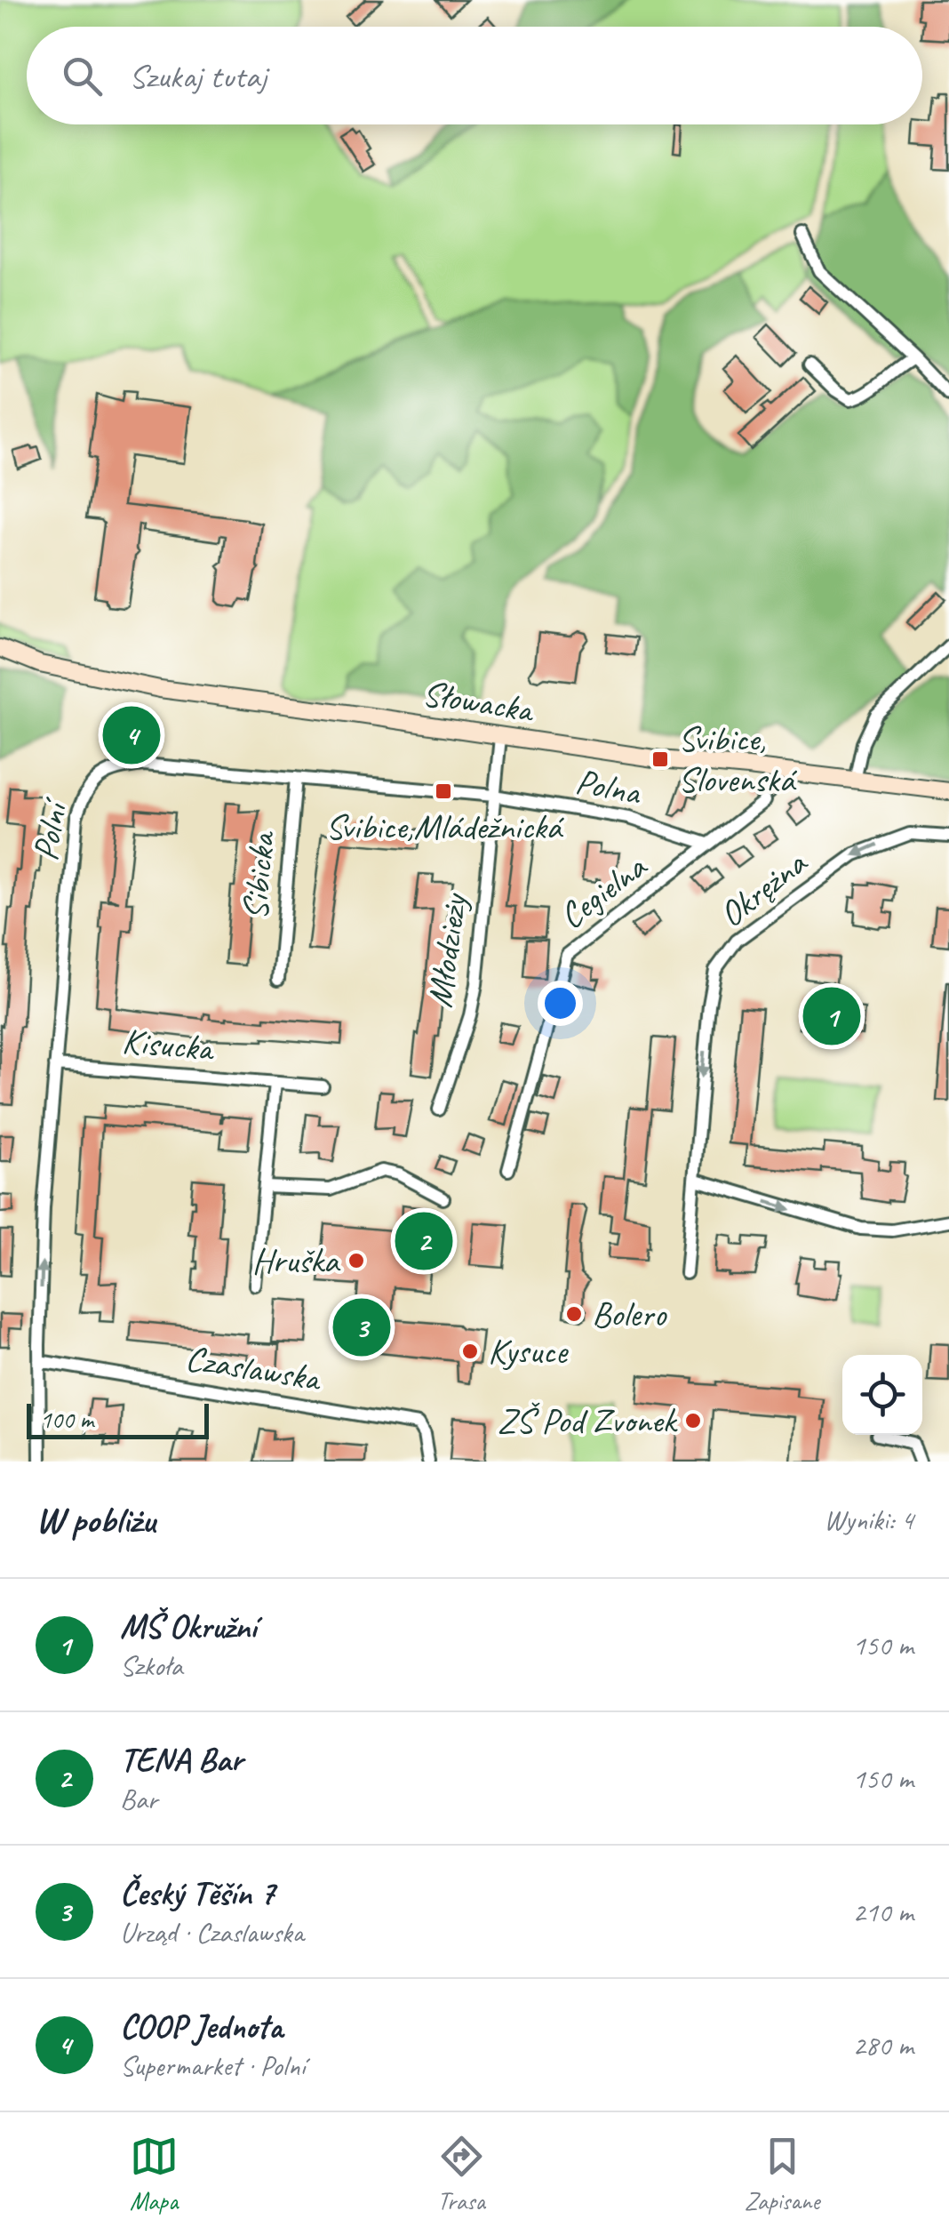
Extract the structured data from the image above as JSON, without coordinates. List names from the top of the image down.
{
  "streets": {
    "street": [
      "Słowacka",
      "Polna",
      "Polní",
      "Sibicka",
      "Okrężna",
      "Cegielna",
      "Młodzieży",
      "Kisucka",
      "Czaslawska"
    ]
  },
  "crossings": [
    ["Słowacka", "Młodzieży"],
    ["Polna", "Polní"],
    ["Polna", "Cegielna"],
    ["Polna", "Młodzieży"],
    ["Polní", "Sibicka"],
    ["Polní", "Młodzieży"],
    ["Polní", "Kisucka"],
    ["Polní", "Czaslawska"]
  ],
  "one_way": ["Okrężna"],
  "places": {
    "transit": ["Svibice, Slovenská", "Svibice,Mládežnická"],
    "other": [
      "Hruška",
      "Bolero",
      "Kysuce",
      "ZŠ Pod Zvonek"
    ]
  },
  "scale_bar": "100 m",
  "page": {
    "search": "Szukaj tutaj",
    "pins": [
      "4",
      "1",
      "2",
      "3"
    ],
    "scale": "100 m",
    "heading": ["W pobliżu", "Wyniki: 4"],
    "list": [
      {
        "mark": "1",
        "name": "MŠ Okružní",
        "note": "Szkoła",
        "value": "150 m"
      },
      {
        "mark": "2",
        "name": "TENA Bar",
        "note": "Bar",
        "value": "150 m"
      },
      {
        "mark": "3",
        "name": "Český Těšín 7",
        "note": "Urząd · Czaslawska",
        "value": "210 m"
      },
      {
        "mark": "4",
        "name": "COOP Jednota",
        "note": "Supermarket · Polní",
        "value": "280 m"
      }
    ],
    "nav": ["Mapa", "Trasa", "Zapisane"]
  }
}
